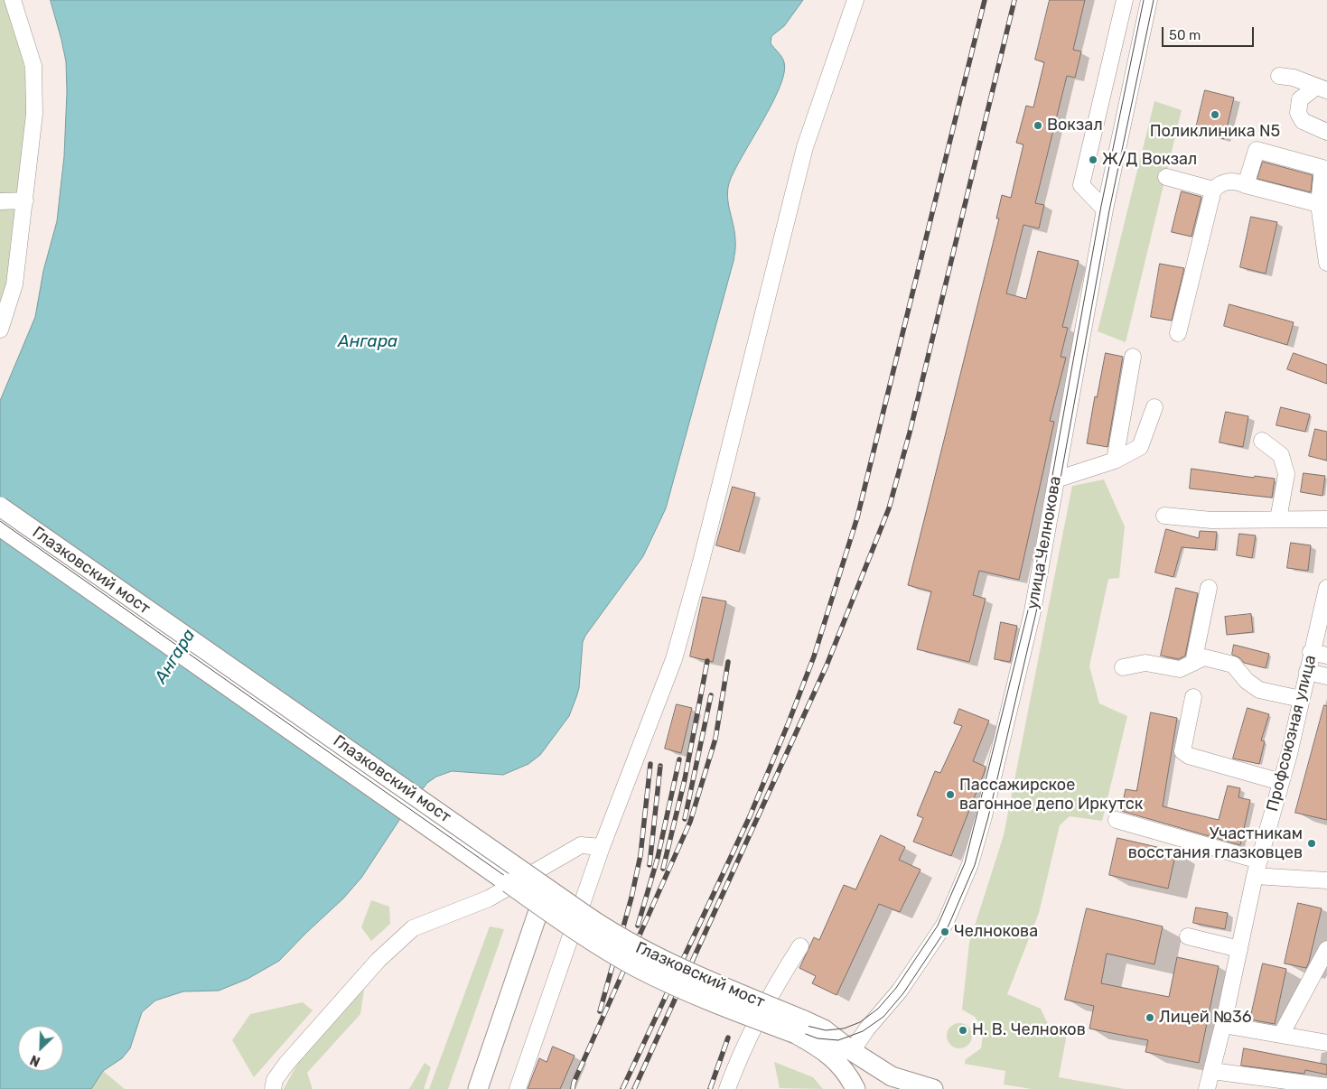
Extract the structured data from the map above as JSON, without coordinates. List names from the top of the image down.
{
  "streets": {
    "main road": ["Глазковский мост"],
    "street": ["улица Челнокова", "Профсоюзная улица"]
  },
  "water": ["Ангара"],
  "places": [
    "Поликлиника N5",
    "Вокзал",
    "Ж/Д Вокзал",
    "Пассажирское вагонное депо Иркутск",
    "Участникам восстания глазковцев",
    "Челнокова",
    "Лицей №36",
    "Н. В. Челноков"
  ],
  "scale_bar": "50 m",
  "north": "bottom left"
}
